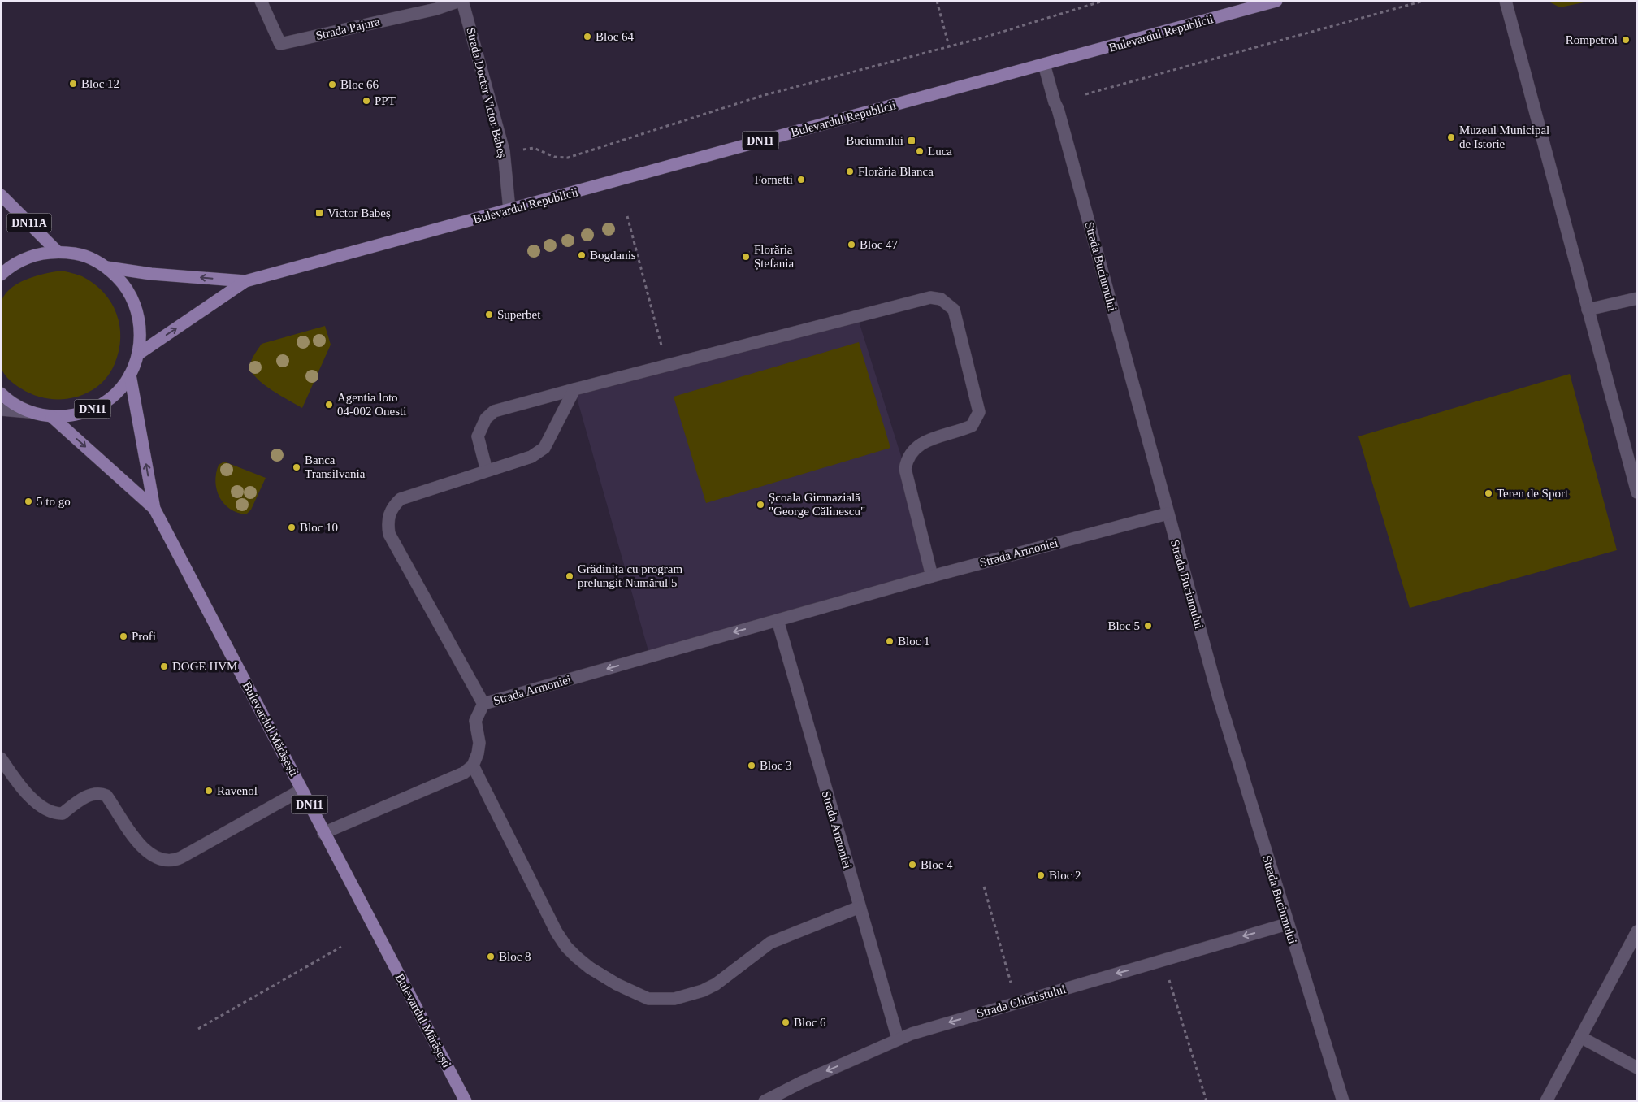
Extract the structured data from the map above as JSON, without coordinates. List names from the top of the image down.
{
  "streets": {
    "main road": [
      "Bulevardul Republicii",
      "DN11",
      "DN11A",
      "Bulevardul Mărășești"
    ],
    "street": [
      "Strada Pajura",
      "Strada Doctor Victor Babeș",
      "Strada Buciumului",
      "Strada Armoniei",
      "Strada Chimistului"
    ]
  },
  "crossings": [
    ["Strada Pajura", "Strada Doctor Victor Babeș"],
    ["Bulevardul Republicii", "Strada Doctor Victor Babeș"],
    ["Bulevardul Republicii", "DN11"],
    ["Bulevardul Republicii", "Strada Buciumului"],
    ["DN11", "DN11A"],
    ["DN11", "Bulevardul Mărășești"],
    ["Strada Buciumului", "Strada Armoniei"],
    ["Strada Buciumului", "Strada Chimistului"],
    ["Strada Armoniei", "Strada Chimistului"]
  ],
  "one_way": ["Strada Chimistului"],
  "places": {
    "other": [
      "Bloc 64",
      "Rompetrol",
      "Bloc 12",
      "Bloc 66",
      "PPT",
      "Muzeul Municipal de Istorie",
      "Luca",
      "Florăria Blanca",
      "Fornetti",
      "Bloc 47",
      "Bogdanis",
      "Florăria Ștefania",
      "Superbet",
      "Agentia loto 04-002 Onesti",
      "Banca Transilvania",
      "Teren de Sport",
      "5 to go",
      "Școala Gimnazială \"George Călinescu\"",
      "Bloc 10",
      "Grădinița cu program prelungit Numărul 5",
      "Bloc 5",
      "Profi",
      "Bloc 1",
      "DOGE HVM",
      "Bloc 3",
      "Ravenol",
      "Bloc 4",
      "Bloc 2",
      "Bloc 8",
      "Bloc 6"
    ],
    "transit": ["Buciumului", "Victor Babeș"]
  }
}
